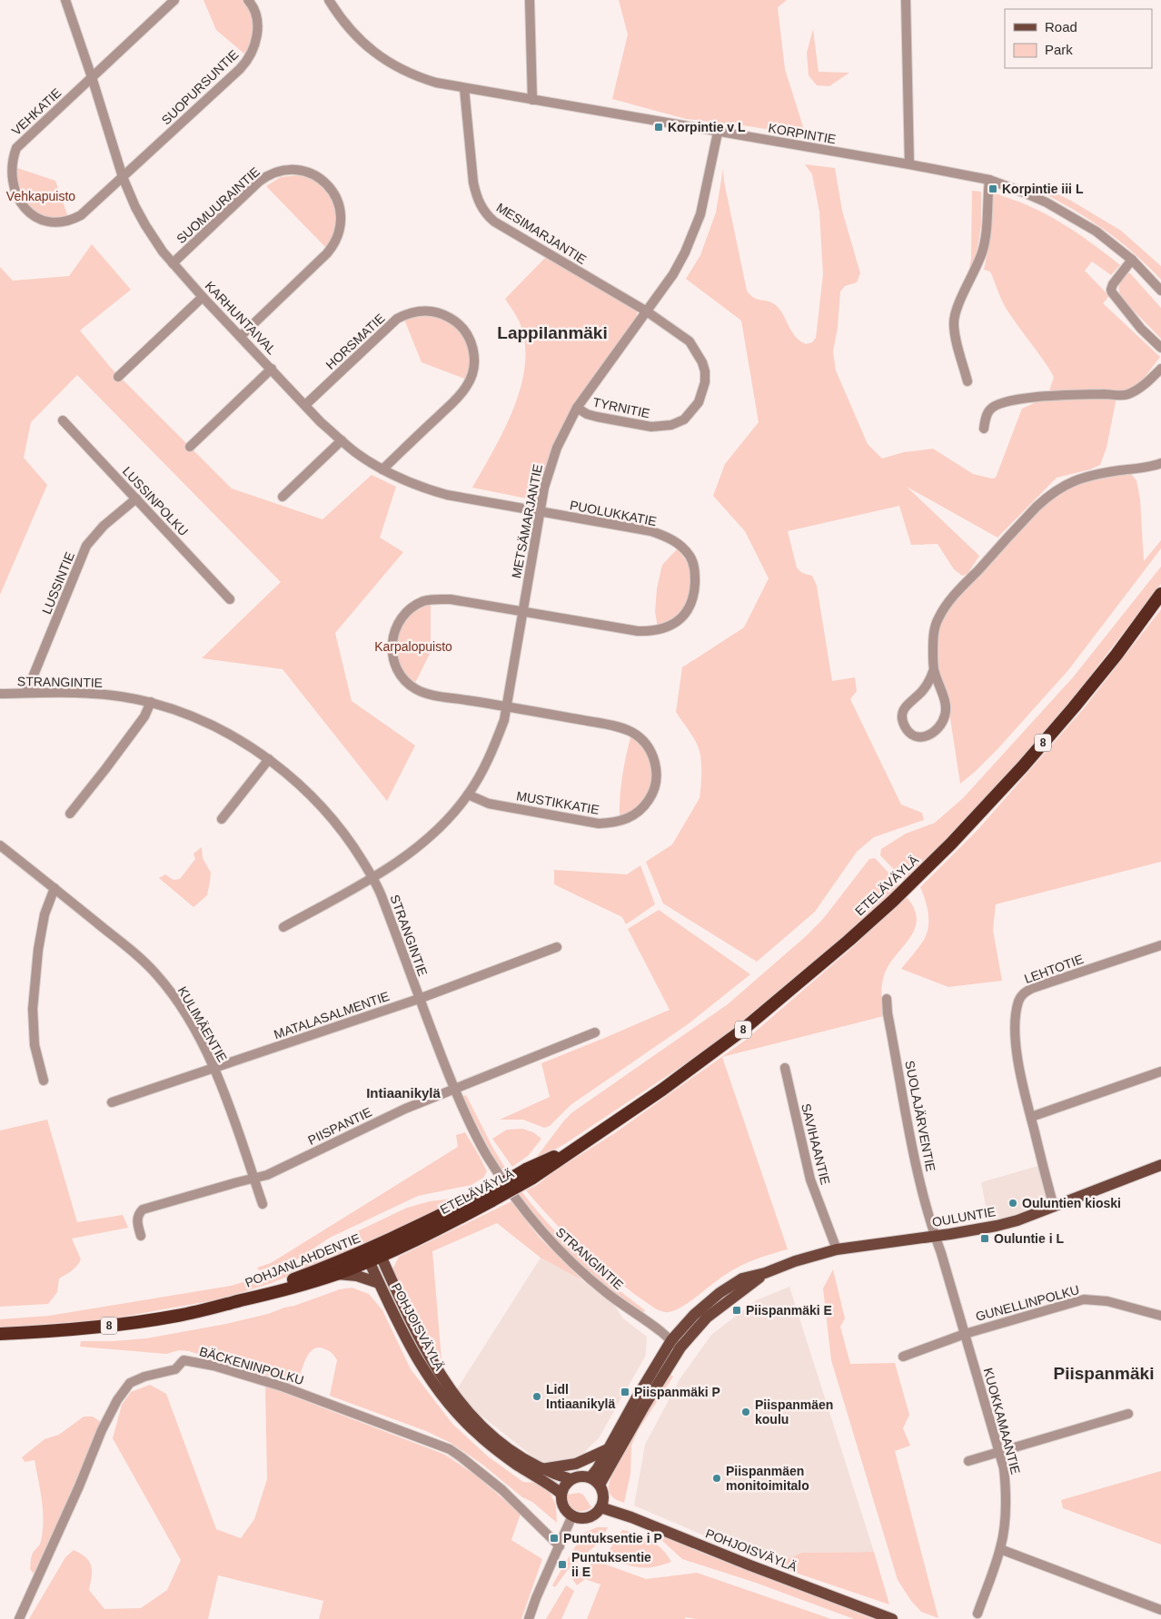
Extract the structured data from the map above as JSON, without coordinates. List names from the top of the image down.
{
  "streets": {
    "highway": ["8", "ETELÄVÄYLÄ", "POHJANLAHDENTIE"],
    "main road": ["OULUNTIE", "POHJOISVÄYLÄ"],
    "street": [
      "SUOPURSUNTIE",
      "VEHKATIE",
      "KORPINTIE",
      "SUOMUURAINTIE",
      "MESIMARJANTIE",
      "KARHUNTAIVAL",
      "HORSMATIE",
      "TYRNITIE",
      "LUSSINPOLKU",
      "PUOLUKKATIE",
      "METSÄMARJANTIE",
      "LUSSINTIE",
      "STRANGINTIE",
      "MUSTIKKATIE",
      "LEHTOTIE",
      "MATALASALMENTIE",
      "KULIMÄENTIE",
      "SUOLAJÄRVENTIE",
      "PIISPANTIE",
      "SAVIHAANTIE",
      "GUNELLINPOLKU",
      "BÄCKENINPOLKU",
      "KUOKKAMAANTIE"
    ]
  },
  "crossings": [
    ["SUOPURSUNTIE", "VEHKATIE"],
    ["SUOPURSUNTIE", "KARHUNTAIVAL"],
    ["VEHKATIE", "KARHUNTAIVAL"],
    ["KORPINTIE", "MESIMARJANTIE"],
    ["KORPINTIE", "METSÄMARJANTIE"],
    ["SUOMUURAINTIE", "KARHUNTAIVAL"],
    ["MESIMARJANTIE", "TYRNITIE"],
    ["MESIMARJANTIE", "METSÄMARJANTIE"],
    ["KARHUNTAIVAL", "HORSMATIE"],
    ["KARHUNTAIVAL", "PUOLUKKATIE"],
    ["KARHUNTAIVAL", "METSÄMARJANTIE"],
    ["TYRNITIE", "METSÄMARJANTIE"],
    ["LUSSINPOLKU", "LUSSINTIE"],
    ["PUOLUKKATIE", "METSÄMARJANTIE"],
    ["PUOLUKKATIE", "MUSTIKKATIE"],
    ["METSÄMARJANTIE", "STRANGINTIE"],
    ["METSÄMARJANTIE", "MUSTIKKATIE"],
    ["LUSSINTIE", "STRANGINTIE"],
    ["STRANGINTIE", "MATALASALMENTIE"],
    ["STRANGINTIE", "PIISPANTIE"],
    ["STRANGINTIE", "OULUNTIE"],
    ["ETELÄVÄYLÄ", "POHJANLAHDENTIE"],
    ["ETELÄVÄYLÄ", "POHJOISVÄYLÄ"],
    ["LEHTOTIE", "OULUNTIE"],
    ["MATALASALMENTIE", "KULIMÄENTIE"],
    ["KULIMÄENTIE", "PIISPANTIE"],
    ["SUOLAJÄRVENTIE", "OULUNTIE"],
    ["SUOLAJÄRVENTIE", "KUOKKAMAANTIE"],
    ["SAVIHAANTIE", "OULUNTIE"],
    ["OULUNTIE", "POHJOISVÄYLÄ"],
    ["OULUNTIE", "KUOKKAMAANTIE"],
    ["POHJANLAHDENTIE", "POHJOISVÄYLÄ"],
    ["GUNELLINPOLKU", "KUOKKAMAANTIE"]
  ],
  "districts": ["Lappilanmäki", "Intiaanikylä", "Piispanmäki"],
  "parks": ["Vehkapuisto", "Karpalopuisto"],
  "places": {
    "transit": [
      "Korpintie v L",
      "Korpintie iii L",
      "Ouluntie i L",
      "Piispanmäki E",
      "Piispanmäki P",
      "Puntuksentie i P",
      "Puntuksentie ii E"
    ],
    "other": [
      "Ouluntien kioski",
      "Lidl Intiaanikylä",
      "Piispanmäen koulu",
      "Piispanmäen monitoimitalo"
    ]
  },
  "legend": ["Road", "Park"]
}
